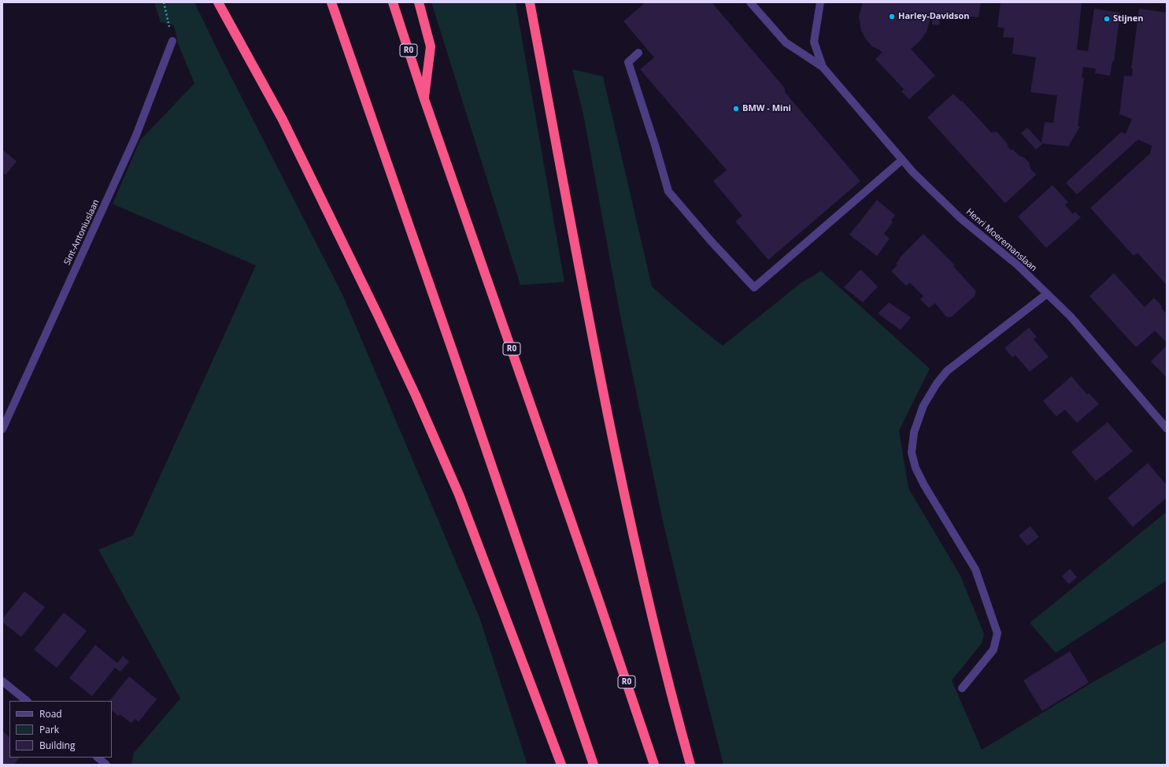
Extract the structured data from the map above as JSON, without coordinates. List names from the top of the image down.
{
  "streets": {
    "highway": ["R0"],
    "street": ["Sint-Antoniuslaan", "Henri Moeremanslaan"]
  },
  "places": ["Harley-Davidson", "Stijnen", "BMW - Mini"],
  "legend": ["Road", "Park", "Building"]
}
